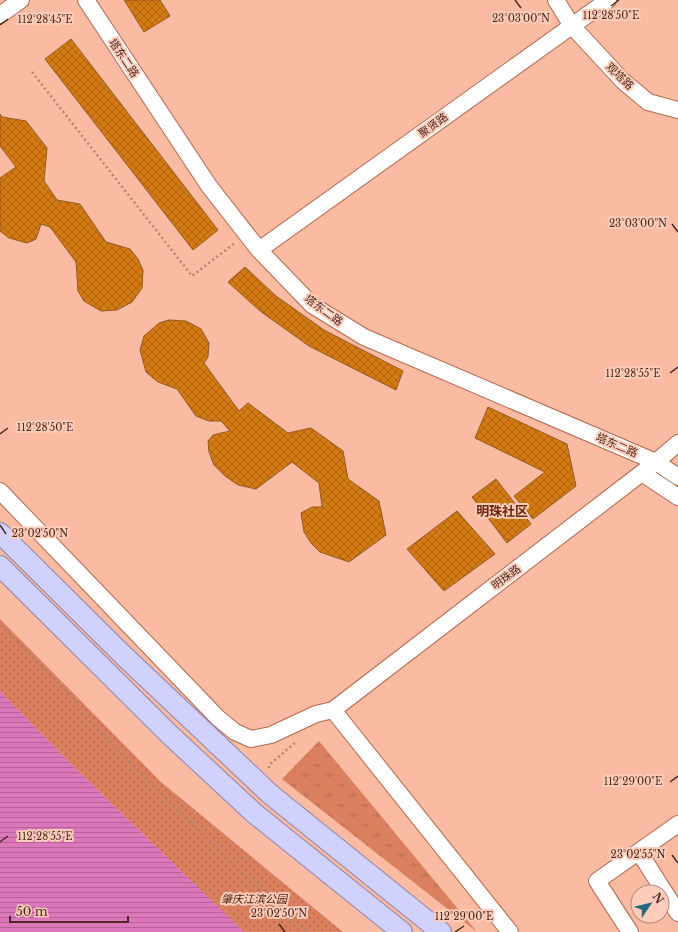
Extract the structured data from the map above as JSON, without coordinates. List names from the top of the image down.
{
  "streets": {
    "street": [
      "塔东二路",
      "观塔路",
      "聚贤路",
      "明珠路"
    ]
  },
  "crossings": [
    ["塔东二路", "聚贤路"],
    ["塔东二路", "明珠路"],
    ["观塔路", "聚贤路"]
  ],
  "districts": ["明珠社区"],
  "parks": ["肇庆江滨公园"],
  "scale_bar": "50 m",
  "north": "top right",
  "coordinates": [
    "112°28'50\"E",
    "23°03'00\"N",
    "112°28'45\"E",
    "112°28'55\"E",
    "23°02'50\"N",
    "112°29'00\"E",
    "23°02'55\"N"
  ]
}
